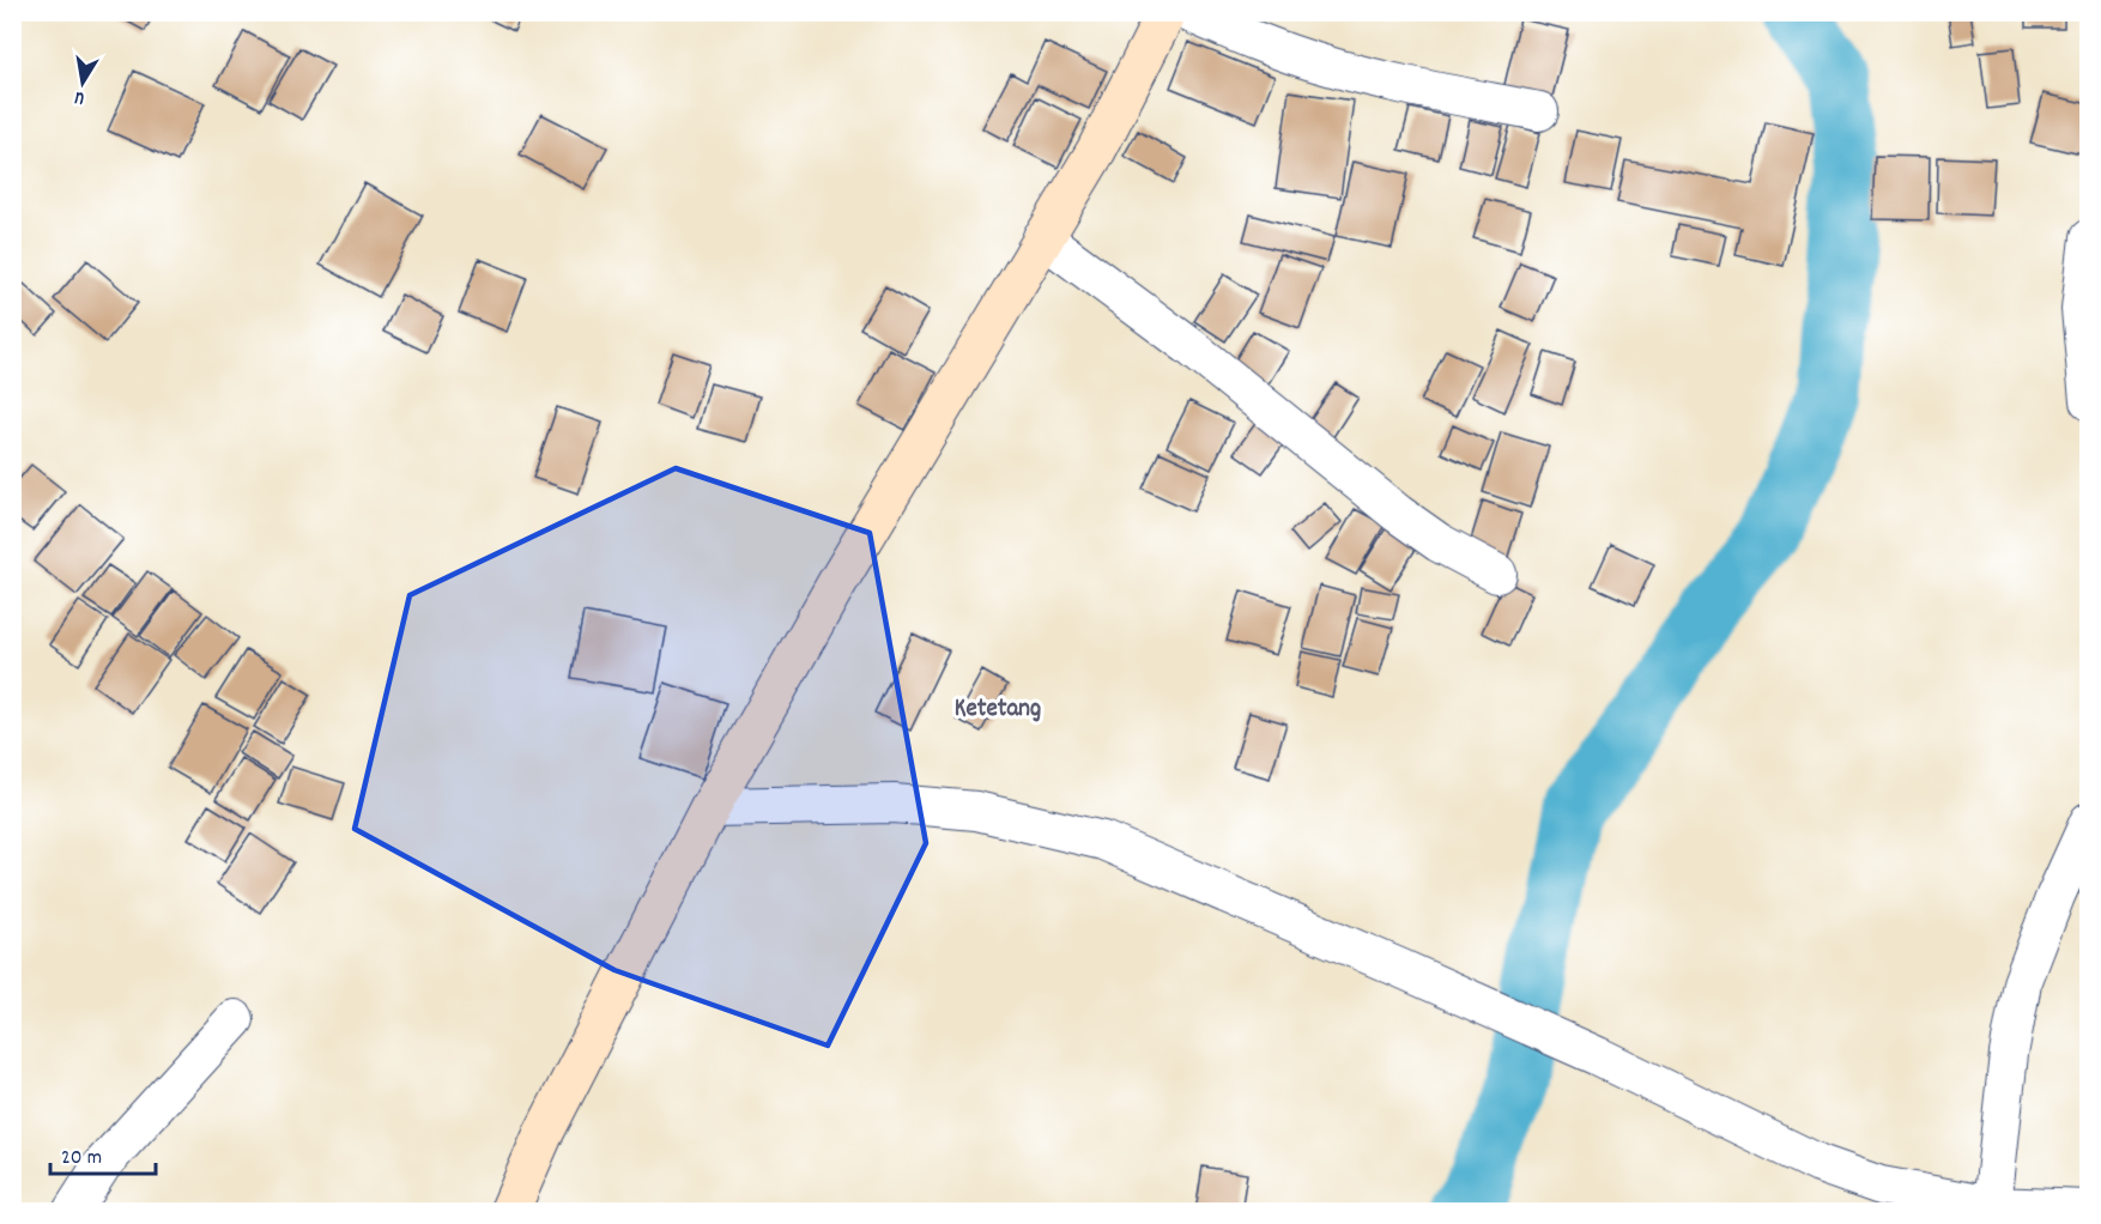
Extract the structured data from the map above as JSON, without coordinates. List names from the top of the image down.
{
  "districts": ["Ketetang"],
  "scale_bar": "20 m",
  "north": "bottom"
}
